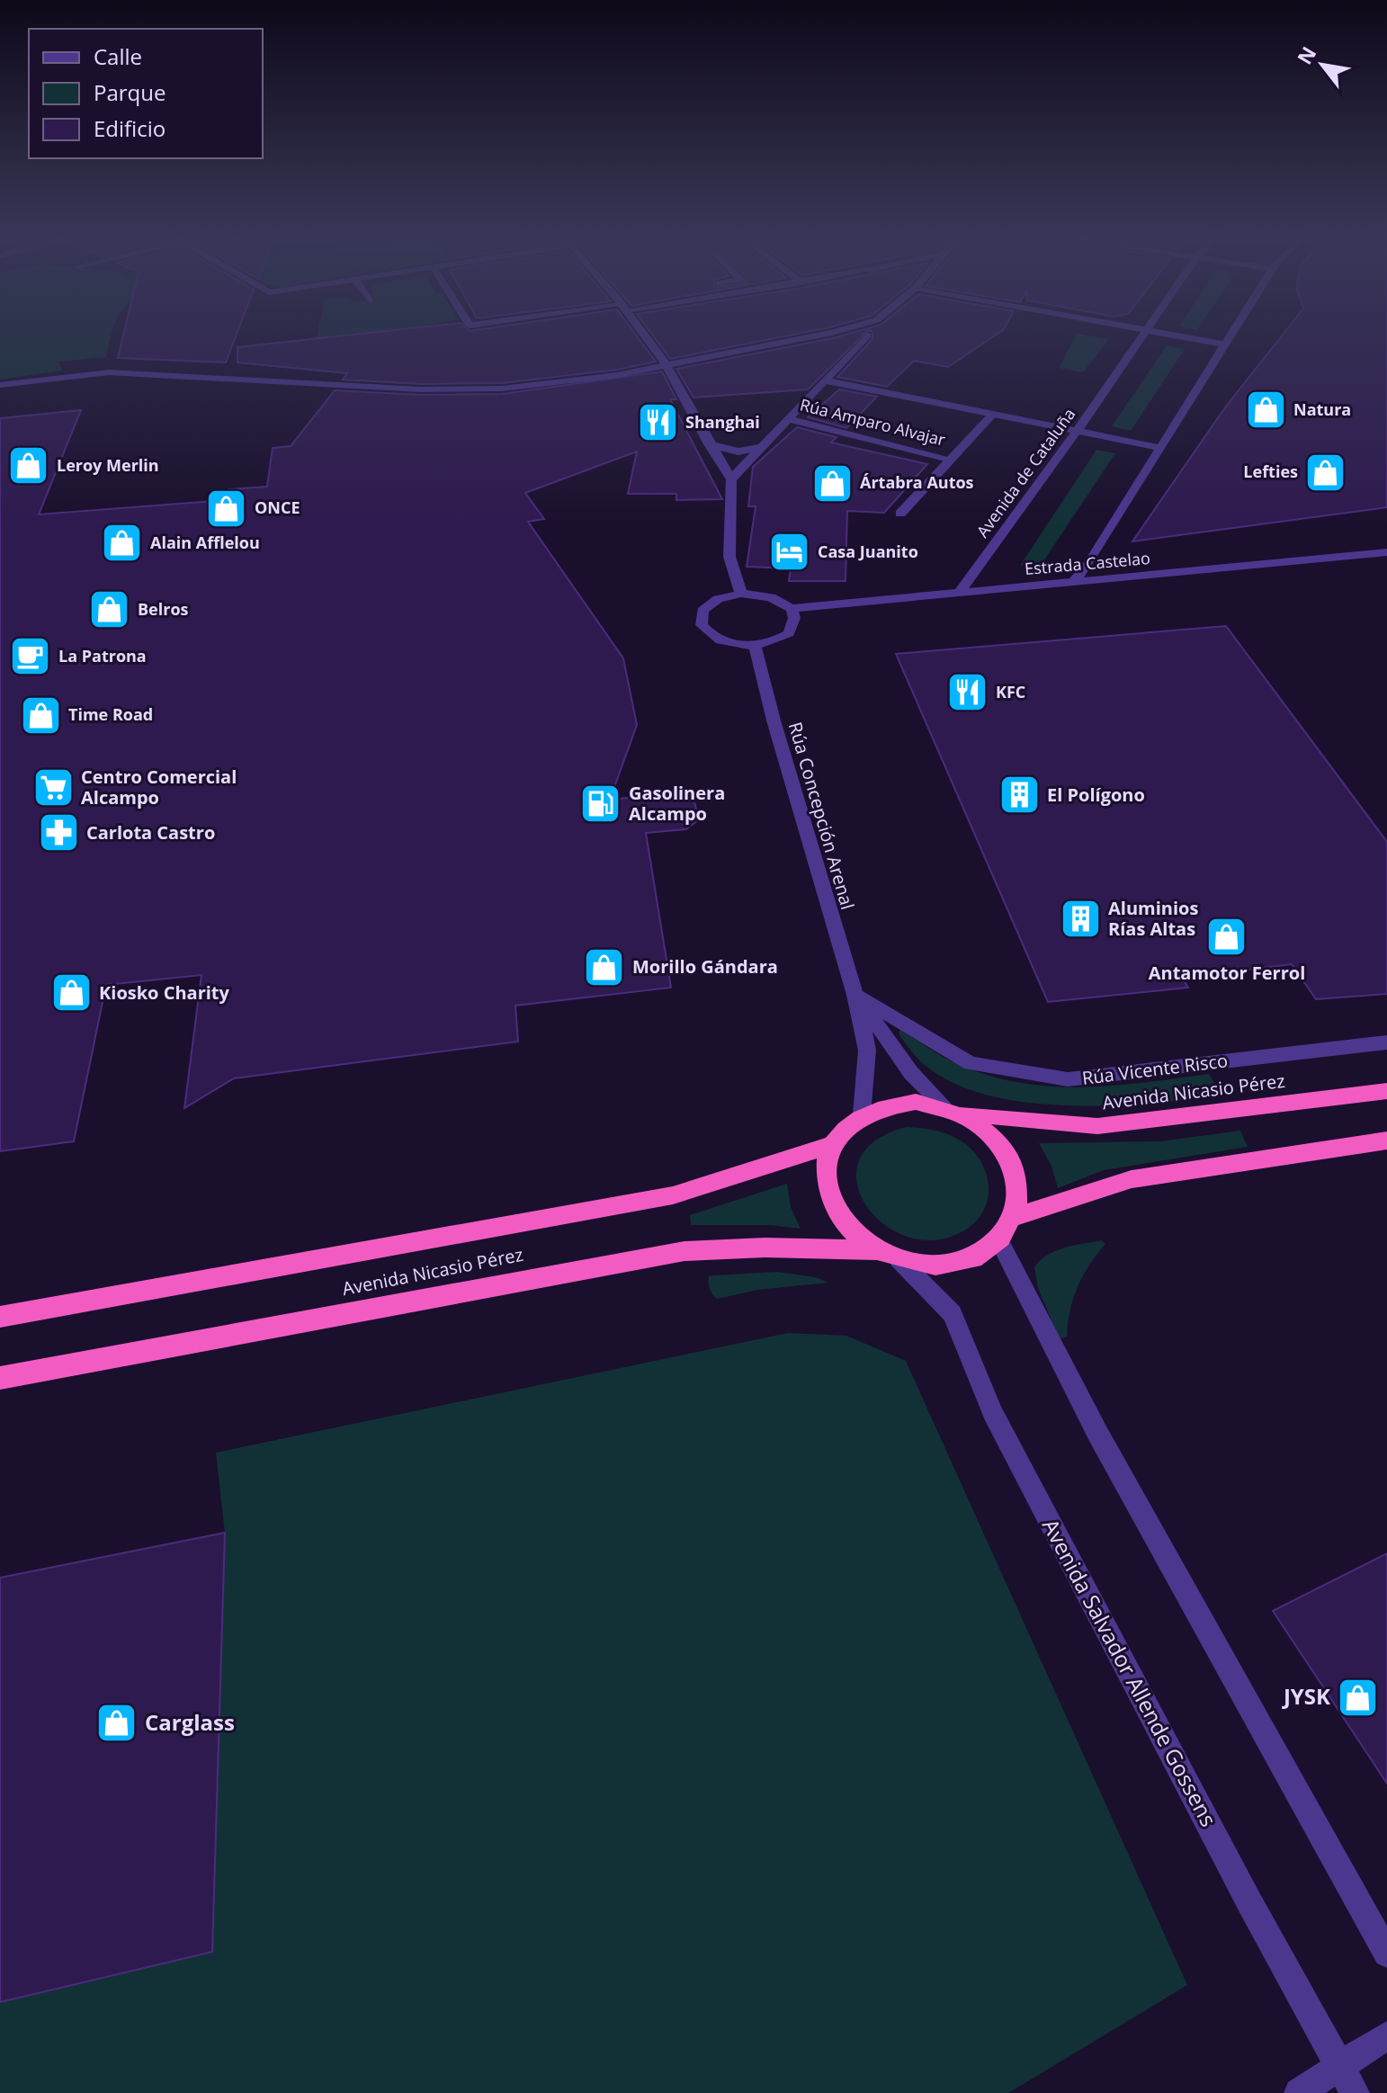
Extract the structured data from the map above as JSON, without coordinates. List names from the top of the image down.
{
  "streets": {
    "highway": ["Avenida Nicasio Pérez"],
    "street": [
      "Rúa Amparo Alvajar",
      "Avenida de Cataluña",
      "Estrada Castelao",
      "Rúa Concepción Arenal",
      "Rúa Vicente Risco",
      "Avenida Salvador Allende Gossens"
    ]
  },
  "crossings": [
    ["Avenida de Cataluña", "Estrada Castelao"],
    ["Rúa Concepción Arenal", "Rúa Vicente Risco"],
    ["Avenida Nicasio Pérez", "Avenida Salvador Allende Gossens"]
  ],
  "places": {
    "shop": [
      "Natura",
      "Leroy Merlin",
      "Lefties",
      "Ártabra Autos",
      "ONCE",
      "Alain Afflelou",
      "Belros",
      "Time Road",
      "Antamotor Ferrol",
      "Morillo Gándara",
      "Kiosko Charity",
      "JYSK",
      "Carglass"
    ],
    "restaurant": ["Shanghai", "KFC"],
    "hotel": ["Casa Juanito"],
    "cafe": ["La Patrona"],
    "supermarket": ["Centro Comercial Alcampo"],
    "building": ["El Polígono", "Aluminios Rías Altas"],
    "fuel station": ["Gasolinera Alcampo"],
    "pharmacy": ["Carlota Castro"]
  },
  "legend": ["Calle", "Parque", "Edificio"],
  "north": "top left"
}
